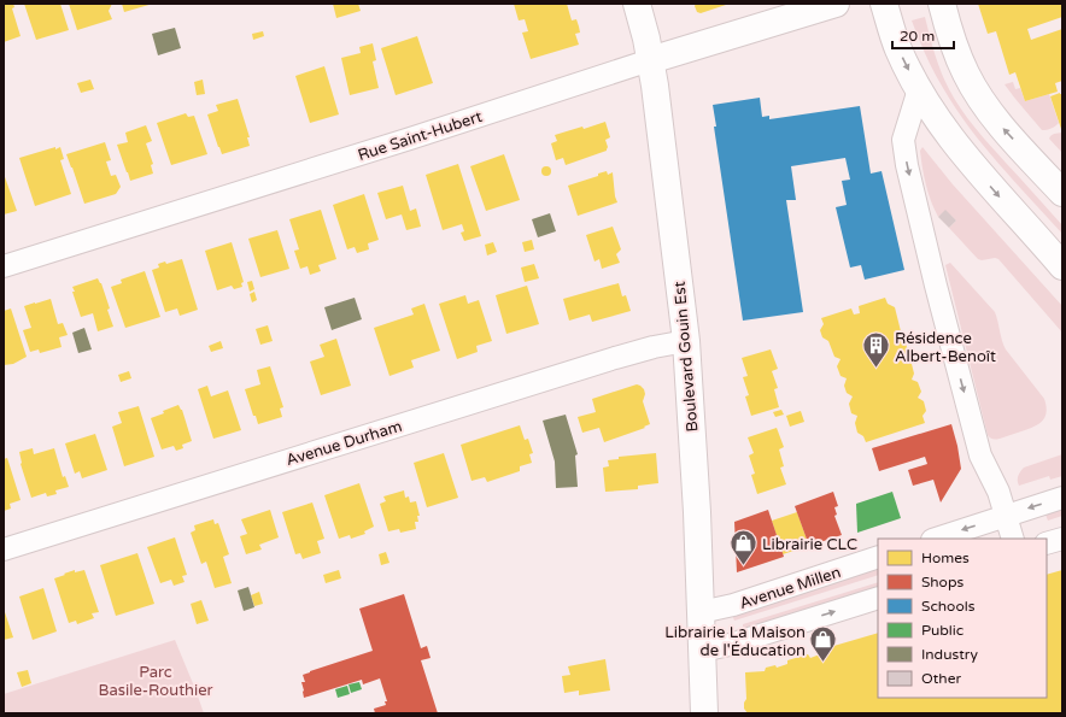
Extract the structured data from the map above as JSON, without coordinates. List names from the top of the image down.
{
  "streets": {
    "street": [
      "Rue Saint-Hubert",
      "Boulevard Gouin Est",
      "Avenue Durham",
      "Avenue Millen"
    ]
  },
  "crossings": [
    ["Rue Saint-Hubert", "Boulevard Gouin Est"],
    ["Boulevard Gouin Est", "Avenue Durham"],
    ["Boulevard Gouin Est", "Avenue Millen"]
  ],
  "parks": ["Parc Basile-Routhier"],
  "places": {
    "building": ["Résidence Albert-Benoît"],
    "shop": ["Librairie CLC", "Librairie La Maison de l'Éducation"]
  },
  "legend": [
    "Homes",
    "Shops",
    "Schools",
    "Public",
    "Industry",
    "Other"
  ],
  "scale_bar": "20 m"
}
